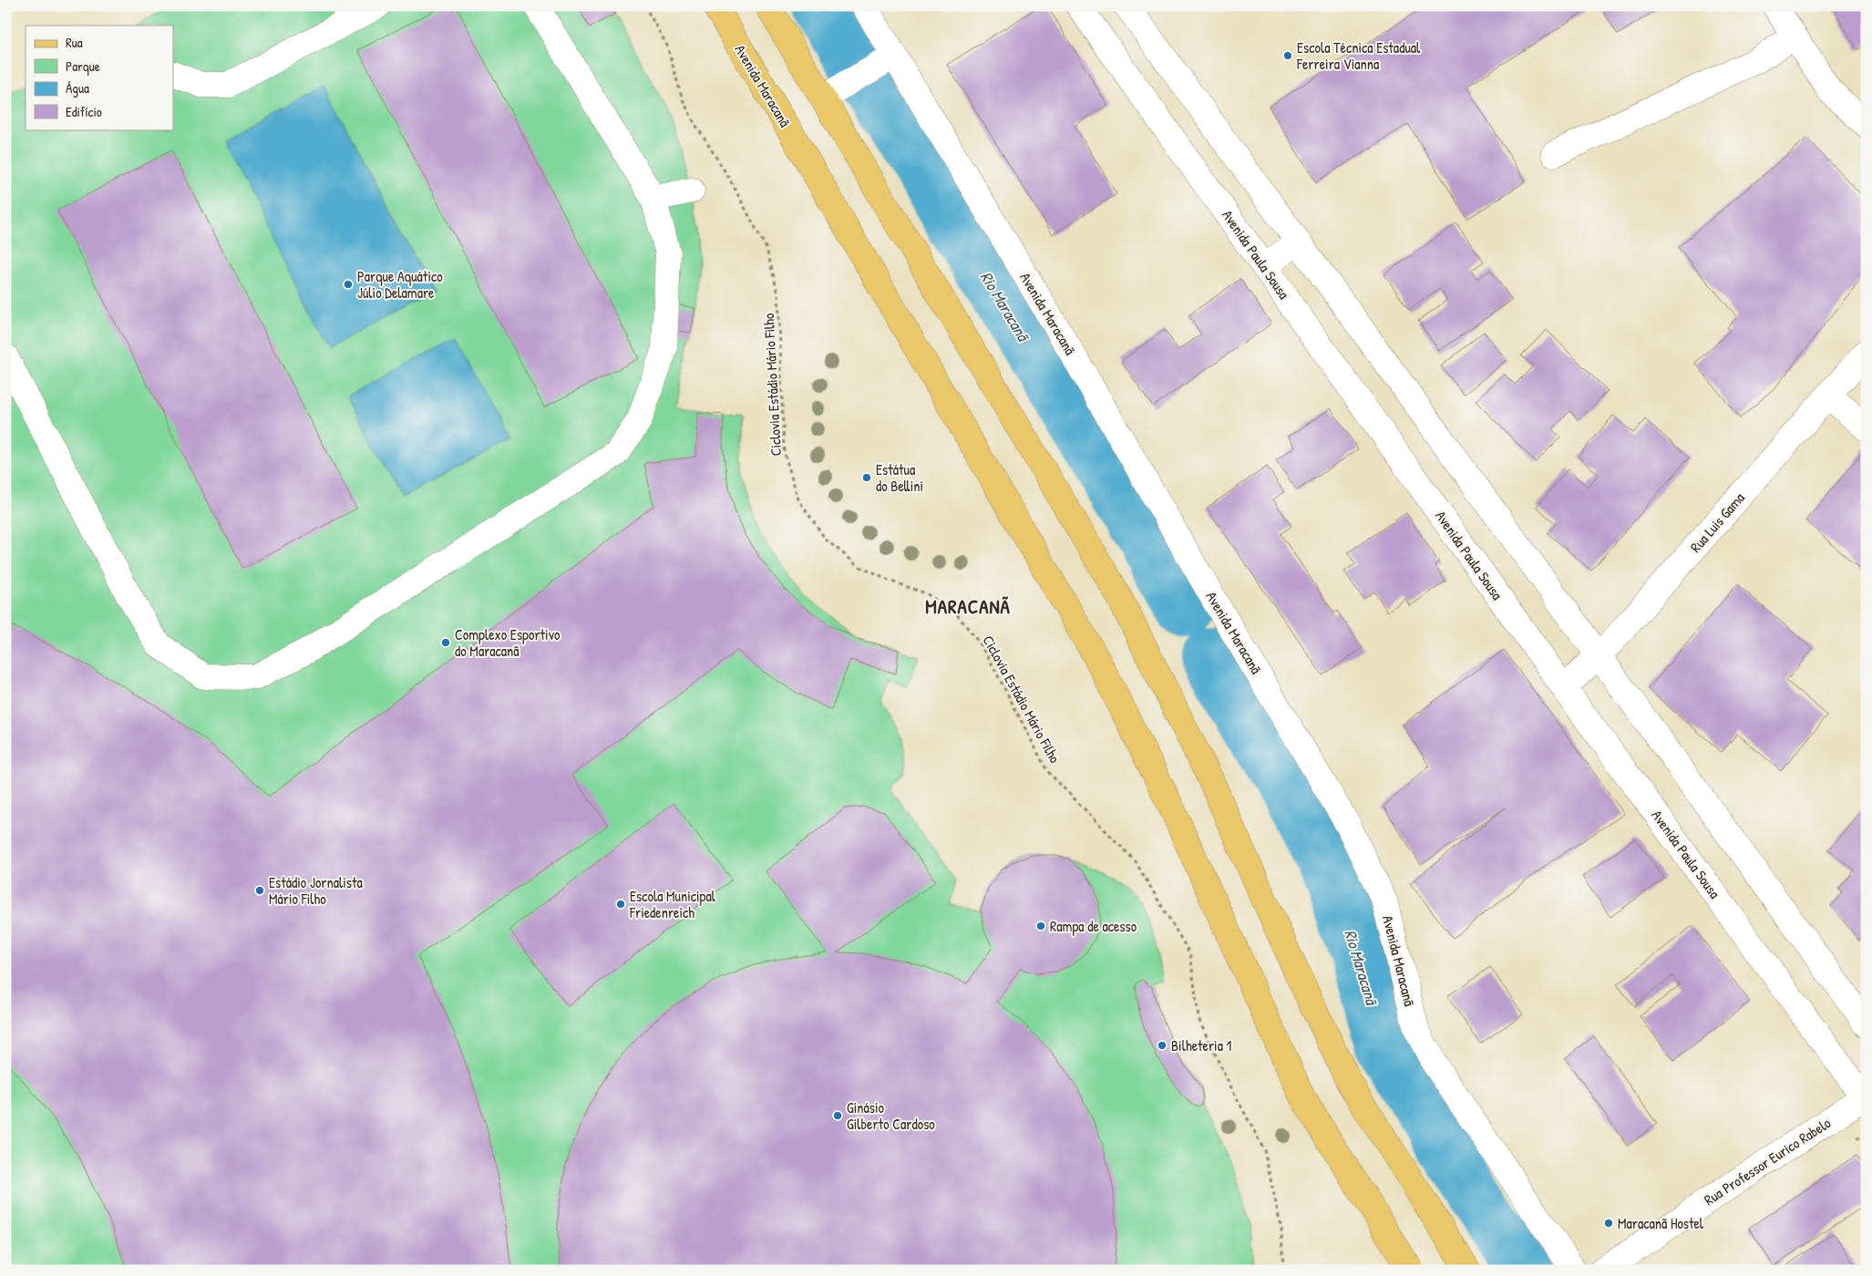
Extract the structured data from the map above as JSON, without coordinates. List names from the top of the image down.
{
  "streets": {
    "main road": ["Avenida Maracanã"],
    "street": ["Avenida Paula Sousa", "Rua Luis Gama", "Rua Professor Eurico Rabelo"],
    "path": ["Ciclovia Estádio Mário Filho"]
  },
  "crossings": [
    ["Avenida Paula Sousa", "Rua Luis Gama"],
    ["Avenida Paula Sousa", "Rua Professor Eurico Rabelo"]
  ],
  "districts": ["MARACANÃ"],
  "water": ["Rio Maracanã"],
  "places": [
    "Escola Técnica Estadual Ferreira Vianna",
    "Parque Aquático Júlio Delamare",
    "Estátua do Bellini",
    "Complexo Esportivo do Maracanã",
    "Estádio Jornalista Mário Filho",
    "Escola Municipal Friedenreich",
    "Rampa de acesso",
    "Bilheteria 1",
    "Ginásio Gilberto Cardoso",
    "Maracanã Hostel"
  ],
  "legend": [
    "Rua",
    "Parque",
    "Água",
    "Edifício"
  ]
}
